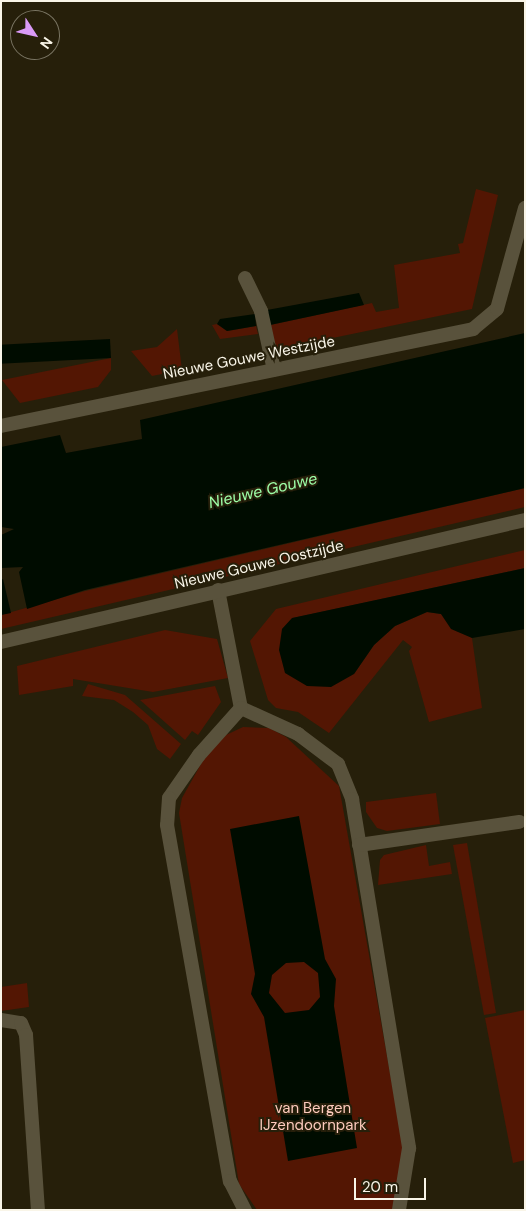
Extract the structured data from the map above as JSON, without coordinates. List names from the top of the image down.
{
  "streets": {
    "street": ["Nieuwe Gouwe Westzijde", "Nieuwe Gouwe Oostzijde"]
  },
  "water": ["Nieuwe Gouwe"],
  "parks": ["van Bergen IJzendoornpark"],
  "scale_bar": "20 m",
  "north": "bottom right"
}
